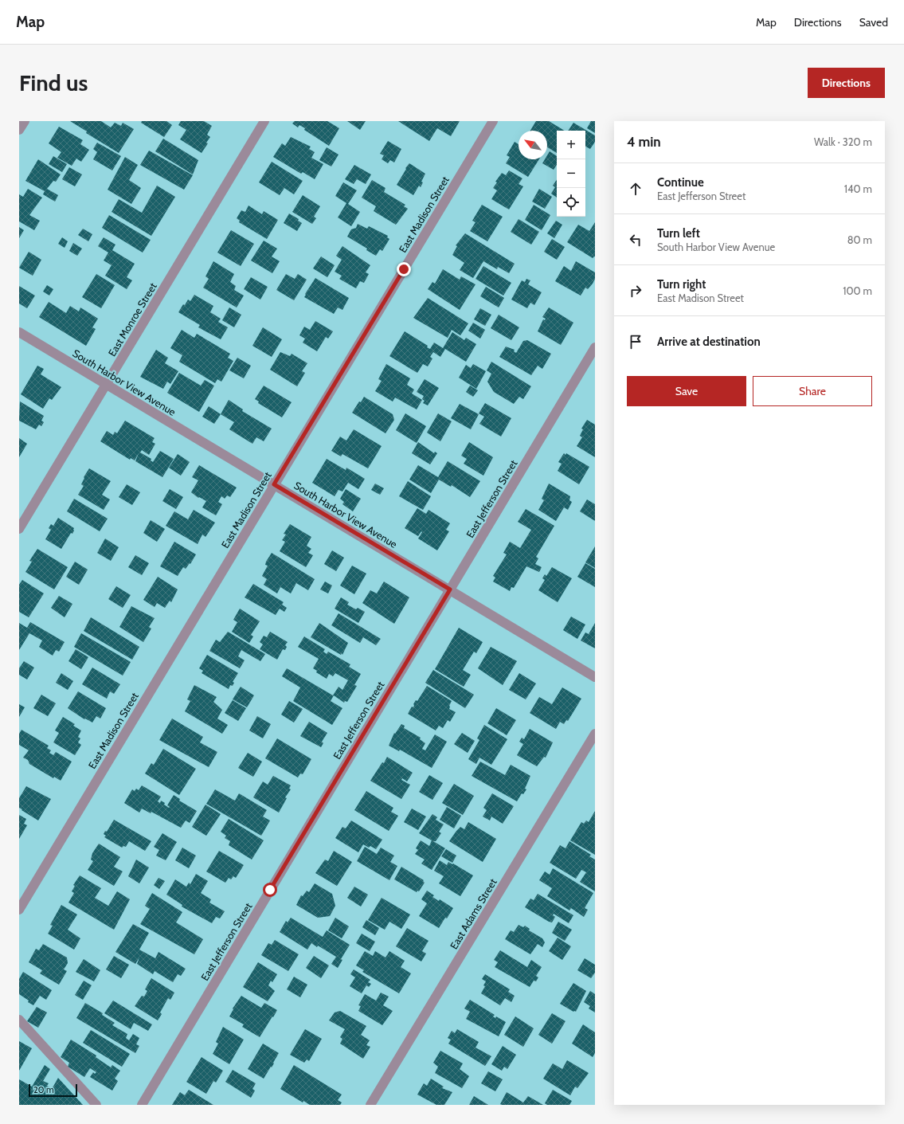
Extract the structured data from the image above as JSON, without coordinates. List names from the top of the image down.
{
  "streets": {
    "street": [
      "East Madison Street",
      "East Monroe Street",
      "South Harbor View Avenue",
      "East Jefferson Street",
      "East Adams Street"
    ]
  },
  "crossings": [
    ["East Madison Street", "South Harbor View Avenue"],
    ["East Monroe Street", "South Harbor View Avenue"],
    ["South Harbor View Avenue", "East Jefferson Street"]
  ],
  "scale_bar": "20 m",
  "north": "top left",
  "page": {
    "header": "Map",
    "nav": ["Map", "Directions", "Saved"],
    "buttons": [
      "Directions",
      ["Save", "Share"]
    ],
    "title": "Find us",
    "heading": ["4 min", "Walk · 320 m"],
    "map_buttons": ["+", "−"],
    "list": [
      ["Continue", "East Jefferson Street", "140 m"],
      ["Turn left", "South Harbor View Avenue", "80 m"],
      ["Turn right", "East Madison Street", "100 m"],
      "Arrive at destination"
    ],
    "scale": "20 m"
  }
}
